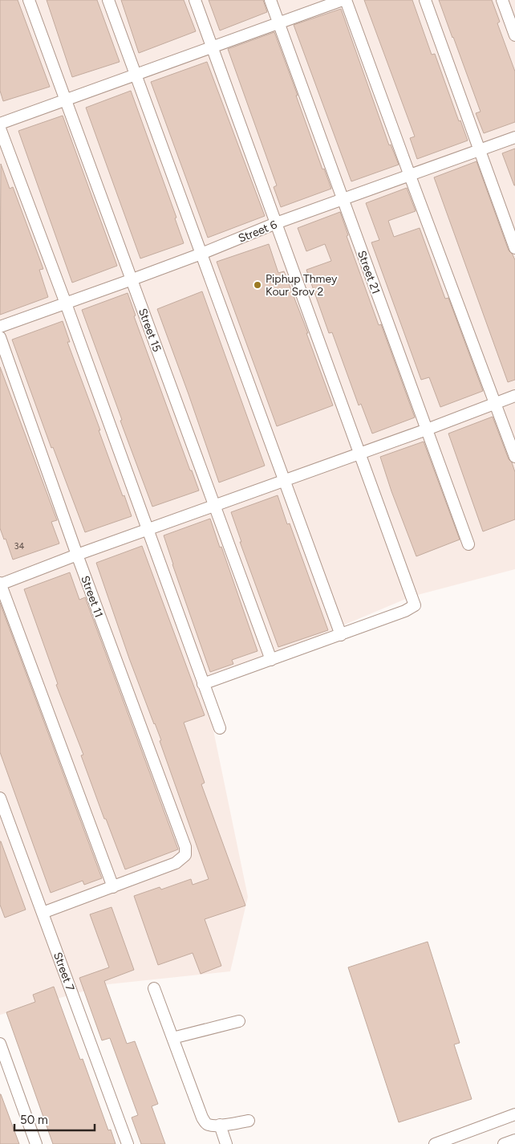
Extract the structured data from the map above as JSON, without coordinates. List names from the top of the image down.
{
  "streets": {
    "street": [
      "Street 6",
      "Street 21",
      "Street 15",
      "Street 11",
      "Street 7"
    ]
  },
  "crossings": [
    ["Street 6", "Street 21"],
    ["Street 6", "Street 15"]
  ],
  "places": ["Piphup Thmey Kour Srov 2"],
  "house_numbers": ["34"],
  "scale_bar": "50 m"
}
